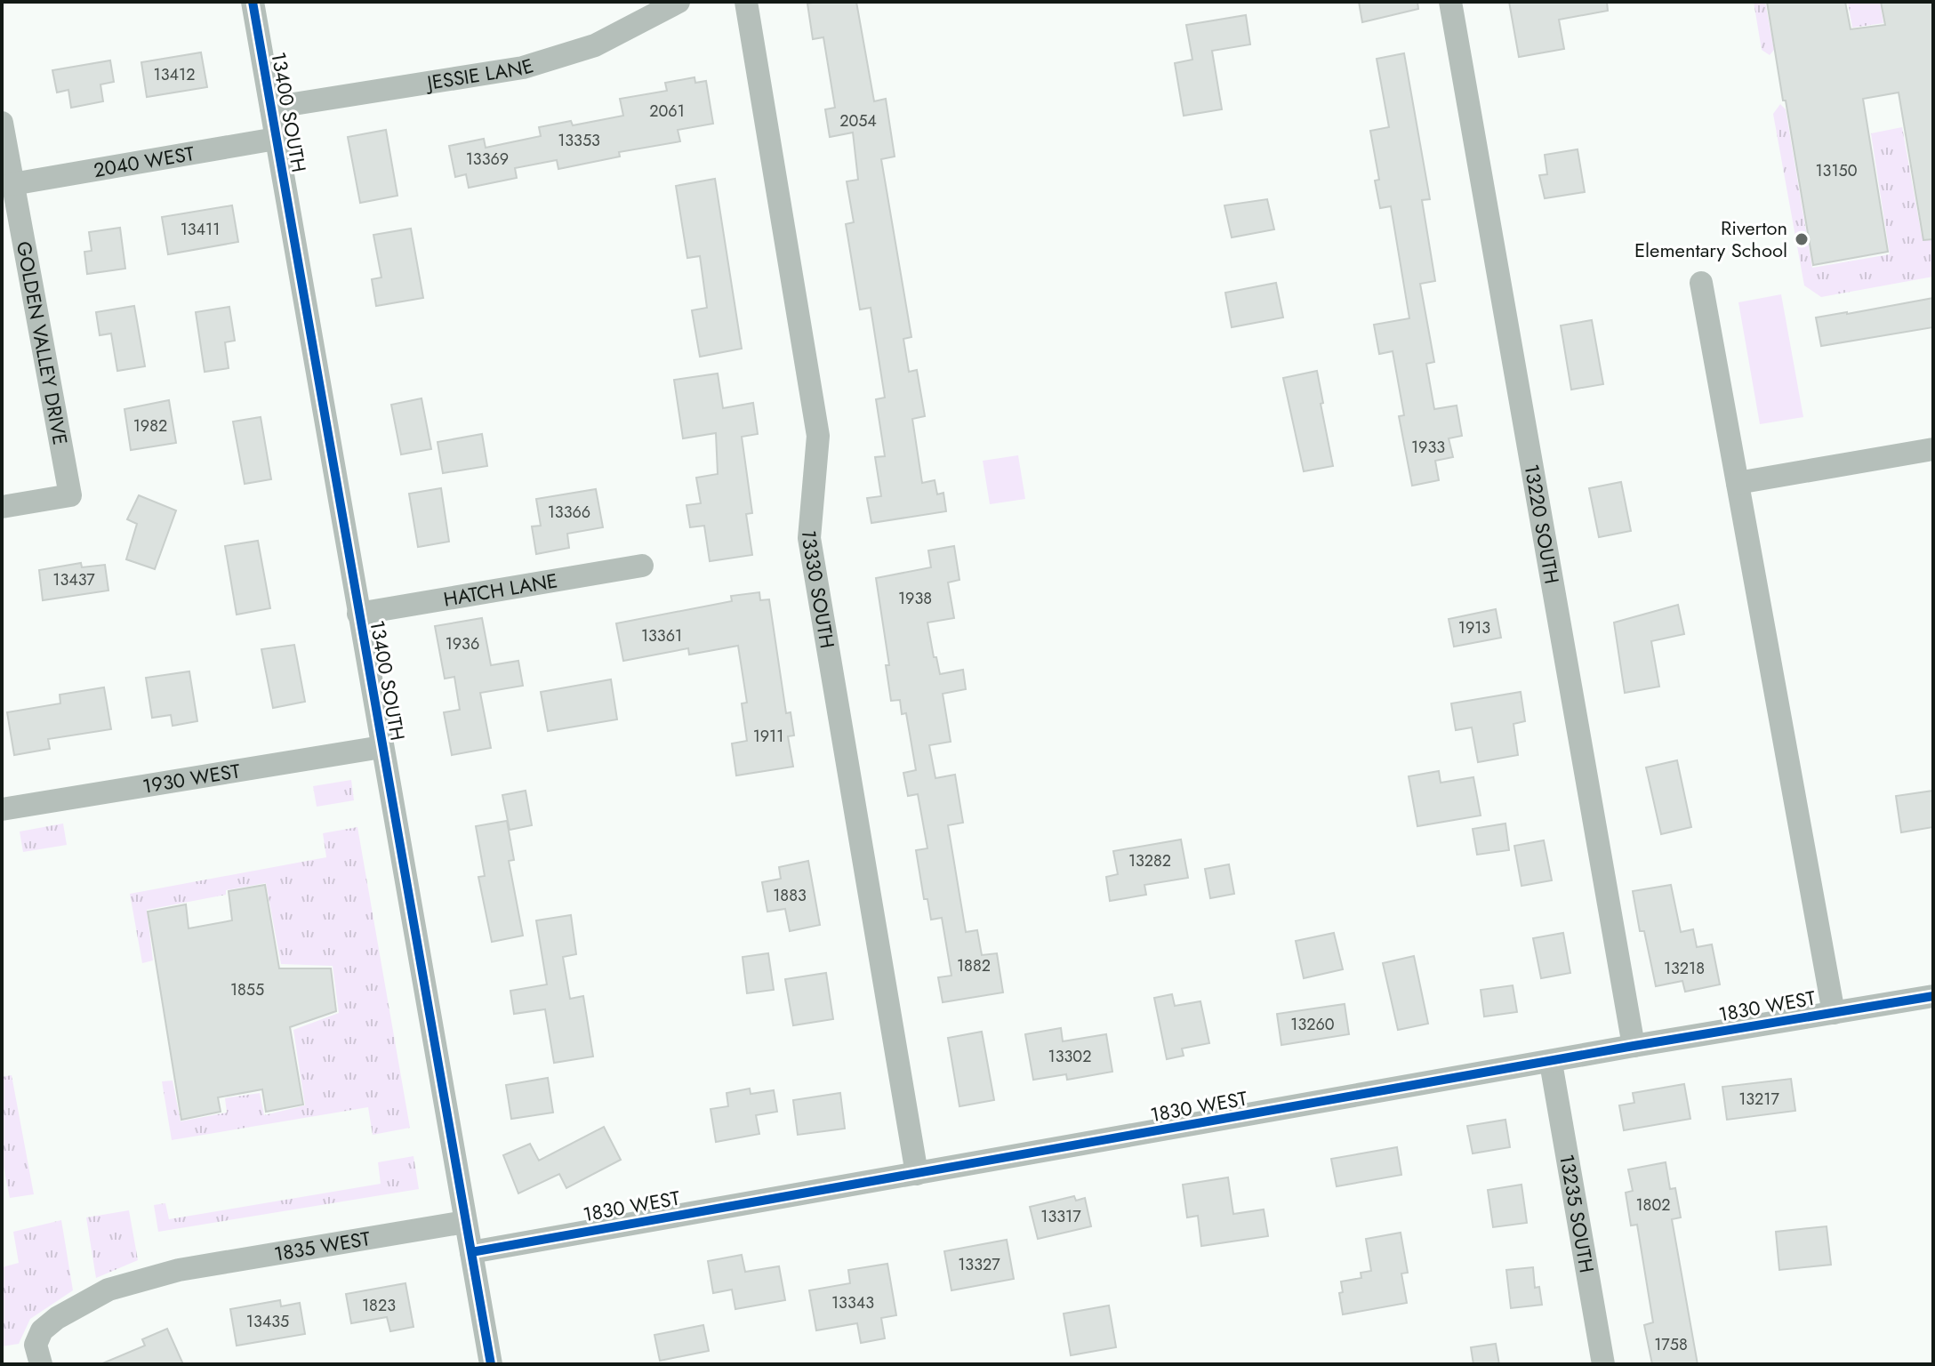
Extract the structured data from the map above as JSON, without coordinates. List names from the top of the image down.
{
  "streets": {
    "street": [
      "JESSIE LANE",
      "13400 SOUTH",
      "2040 WEST",
      "GOLDEN VALLEY DRIVE",
      "13220 SOUTH",
      "13330 SOUTH",
      "HATCH LANE",
      "1930 WEST",
      "1830 WEST",
      "13235 SOUTH",
      "1835 WEST"
    ]
  },
  "crossings": [
    ["JESSIE LANE", "13400 SOUTH"],
    ["13400 SOUTH", "2040 WEST"],
    ["13400 SOUTH", "HATCH LANE"],
    ["13400 SOUTH", "1930 WEST"],
    ["13400 SOUTH", "1830 WEST"],
    ["13400 SOUTH", "1835 WEST"],
    ["2040 WEST", "GOLDEN VALLEY DRIVE"],
    ["13220 SOUTH", "1830 WEST"],
    ["13330 SOUTH", "1830 WEST"],
    ["1830 WEST", "13235 SOUTH"]
  ],
  "places": ["Riverton Elementary School"],
  "house_numbers": [
    "13412",
    "2061",
    "2054",
    "13353",
    "13369",
    "13150",
    "13411",
    "1982",
    "1933",
    "13366",
    "13437",
    "1938",
    "1913",
    "13361",
    "1936",
    "1911",
    "13282",
    "1883",
    "1882",
    "13218",
    "1855",
    "13260",
    "13302",
    "13217",
    "1802",
    "13317",
    "13327",
    "13343",
    "1823",
    "13435",
    "1758"
  ]
}
